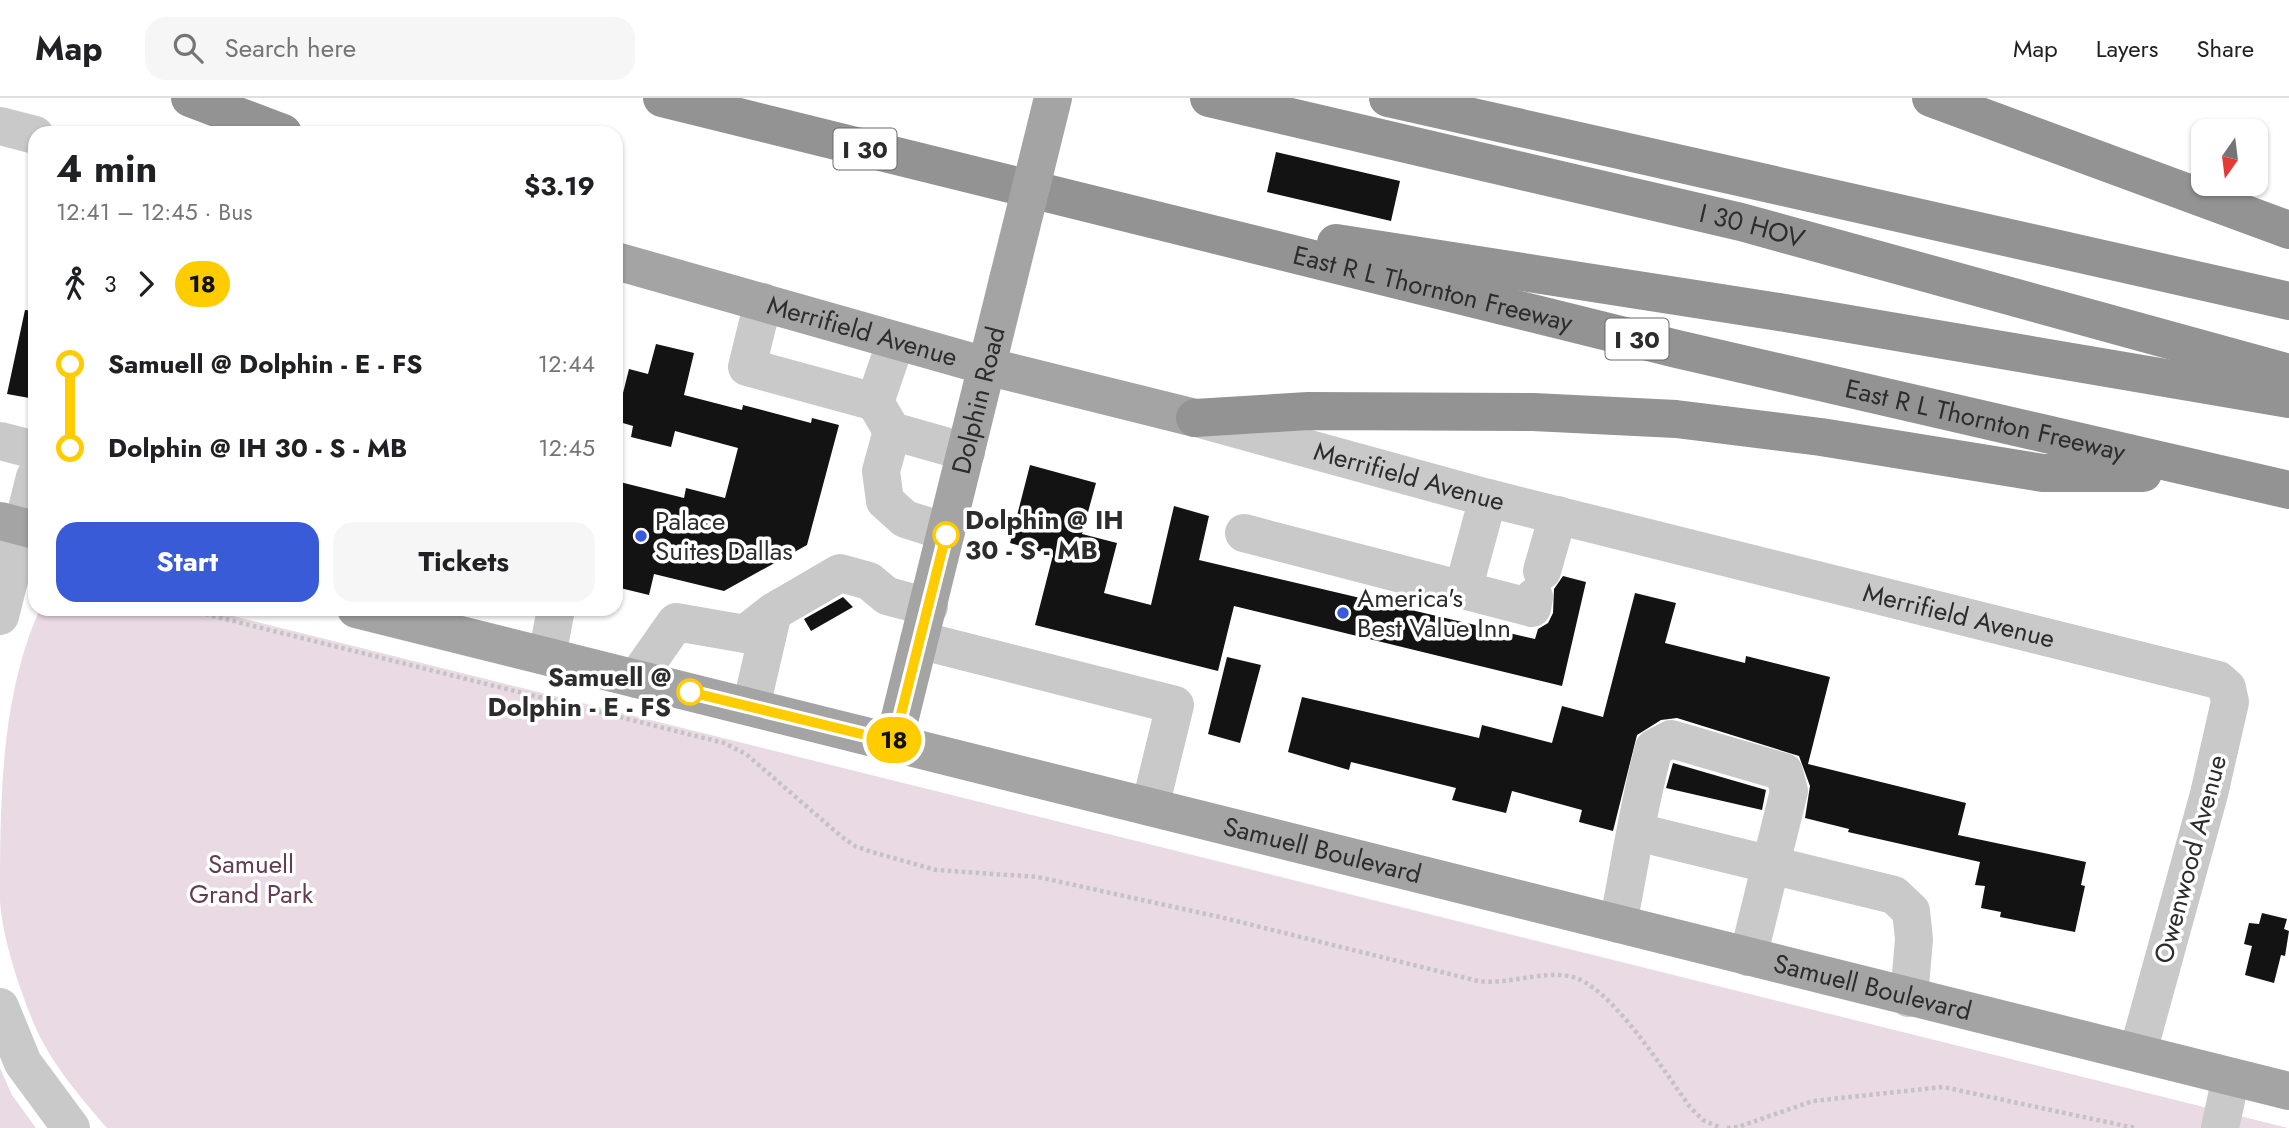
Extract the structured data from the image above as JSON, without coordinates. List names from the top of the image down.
{
  "streets": {
    "highway": ["I 30", "I 30 HOV", "East R L Thornton Freeway"],
    "main road": ["Merrifield Avenue", "Dolphin Road", "Samuell Boulevard"],
    "street": ["Owenwood Avenue"]
  },
  "crossings": [
    ["Merrifield Avenue", "Dolphin Road"],
    ["Merrifield Avenue", "Owenwood Avenue"],
    ["Dolphin Road", "Samuell Boulevard"],
    ["Samuell Boulevard", "Owenwood Avenue"]
  ],
  "parks": ["Samuell Grand Park"],
  "places": [
    "Dolphin @ IH 30 - S - MB",
    "Palace Suites Dallas",
    "America's Best Value Inn",
    "Samuell @ Dolphin - E - FS"
  ],
  "lines": ["bus line 18"],
  "north": "bottom",
  "page": {
    "header": "Map",
    "search": "Search here",
    "nav": ["Map", "Layers", "Share"],
    "on_map": "18",
    "heading": ["4 min", "12:41 – 12:45 · Bus", "$3.19"],
    "legs": ["3", "18"],
    "list": [
      {
        "name": "Samuell @ Dolphin - E - FS",
        "value": "12:44"
      },
      {
        "name": "Dolphin @ IH 30 - S - MB",
        "value": "12:45"
      }
    ],
    "buttons": ["Start", "Tickets"]
  }
}
